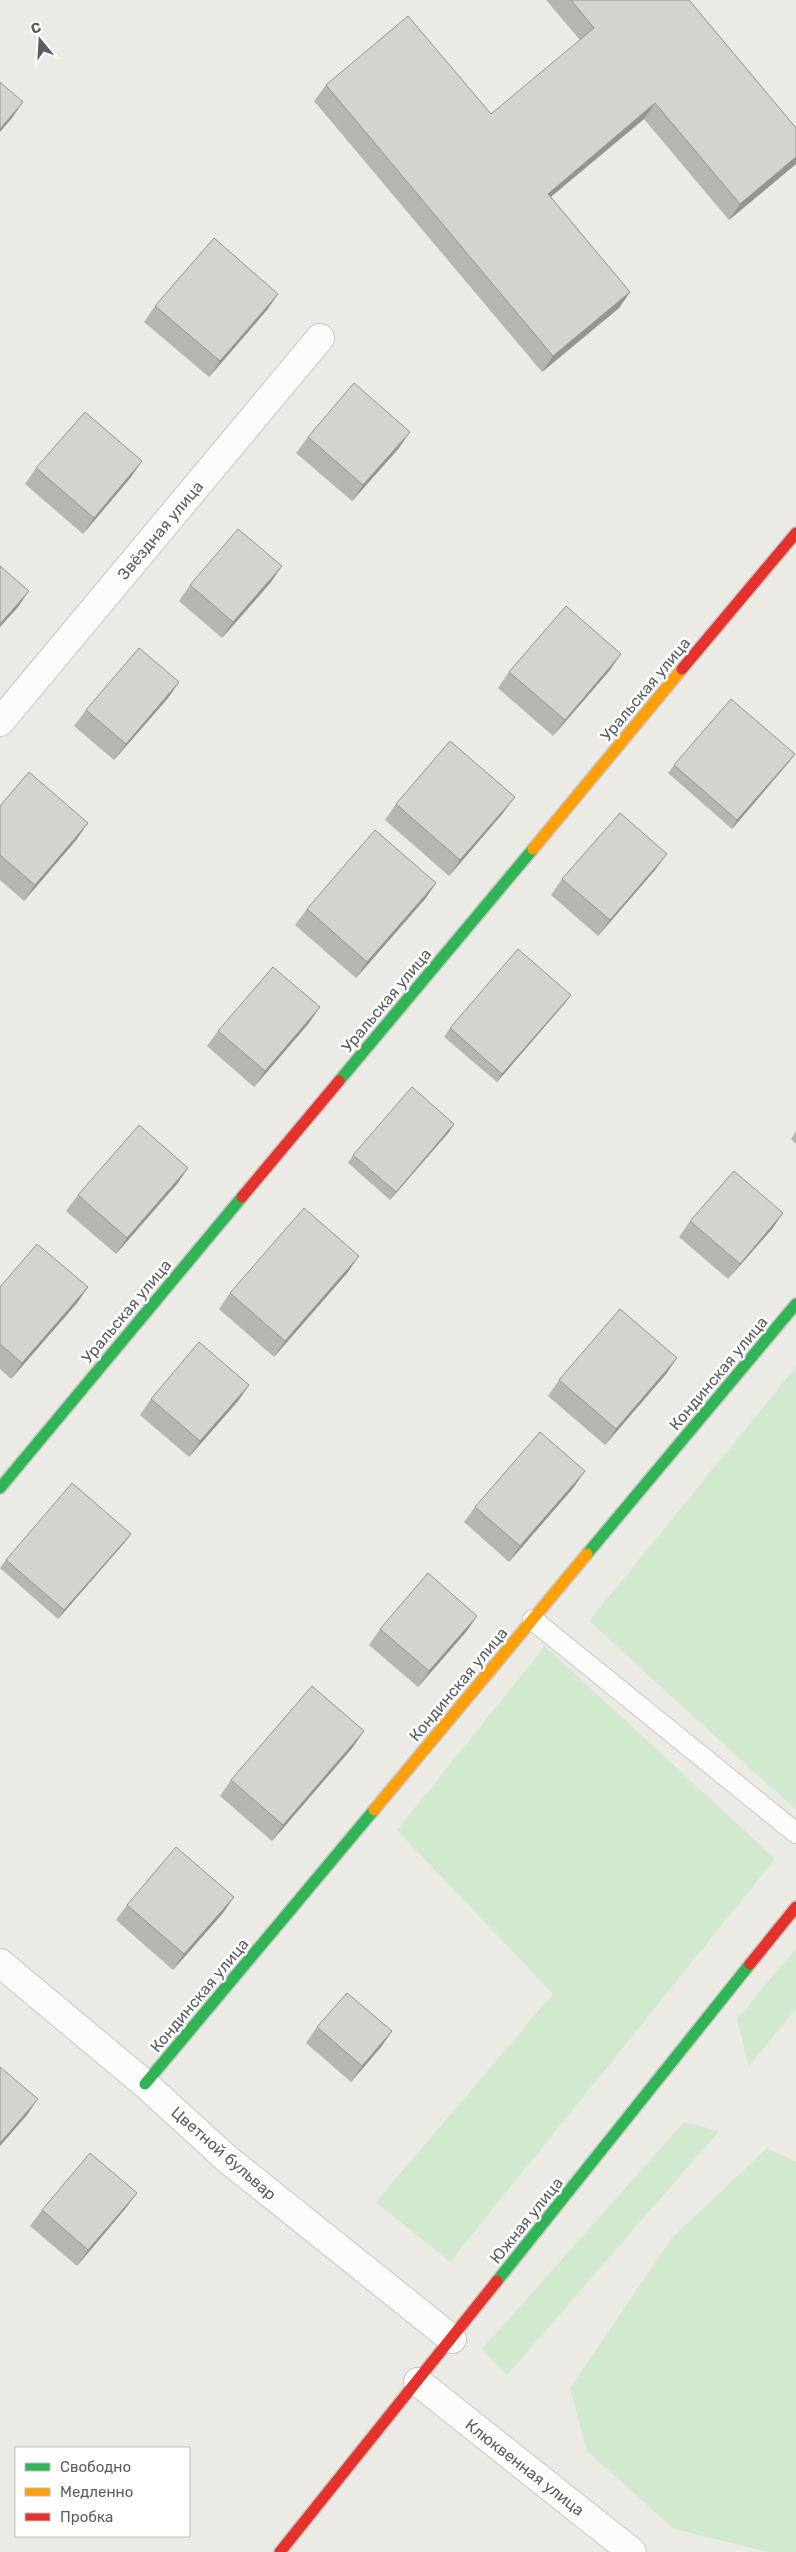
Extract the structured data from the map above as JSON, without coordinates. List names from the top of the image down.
{
  "streets": {
    "street": [
      "Звёздная улица",
      "Уральская улица",
      "Кондинская улица",
      "Цветной бульвар",
      "Южная улица",
      "Клюквенная улица"
    ]
  },
  "crossings": [
    ["Кондинская улица", "Цветной бульвар"],
    ["Цветной бульвар", "Южная улица"],
    ["Южная улица", "Клюквенная улица"]
  ],
  "legend": ["Свободно", "Медленно", "Пробка"],
  "north": "top"
}
